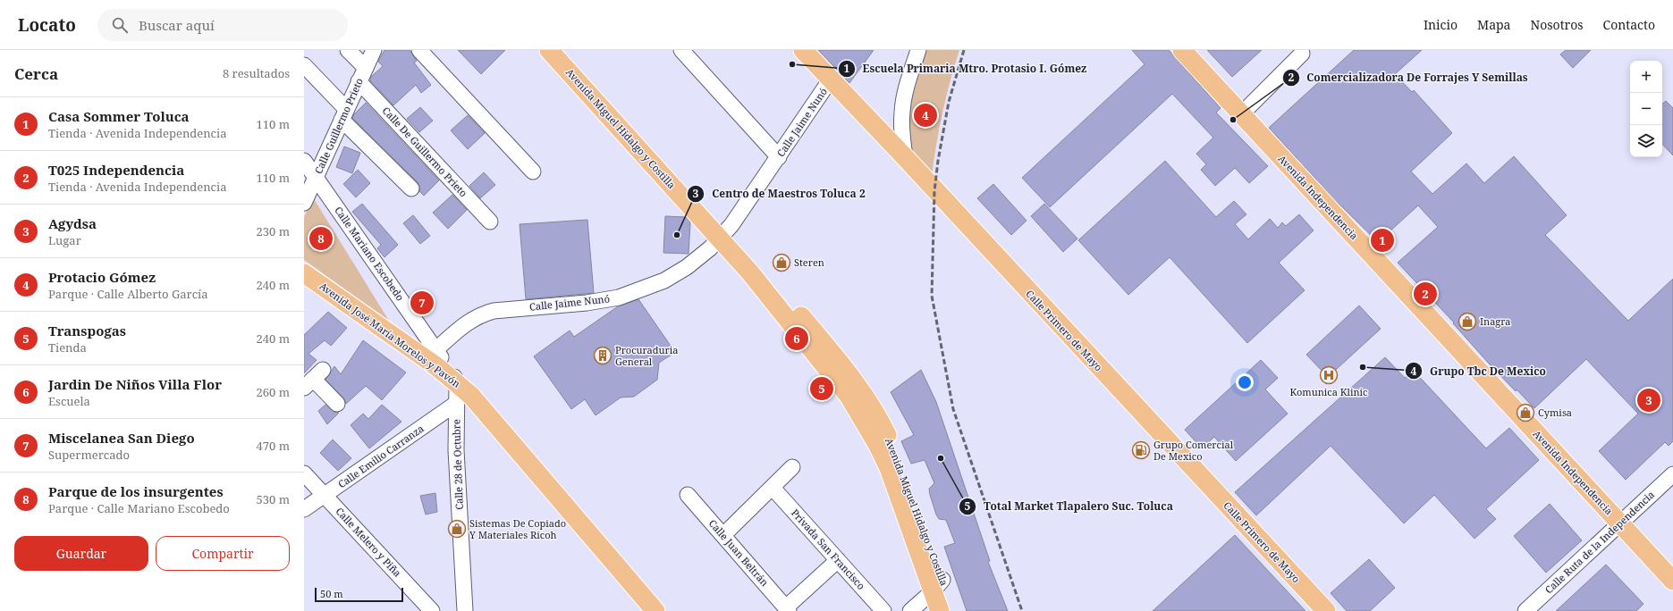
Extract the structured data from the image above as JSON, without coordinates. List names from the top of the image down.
{
  "streets": {
    "main road": [
      "Avenida Miguel Hidalgo y Costilla",
      "Avenida Independencia",
      "Calle Primero de Mayo",
      "Avenida José María Morelos y Pavón"
    ],
    "street": [
      "Calle Jaime Nunó",
      "Calle Guillermo Prieto",
      "Calle De Guillermo Prieto",
      "Calle Mariano Escobedo",
      "Calle Emilio Carranza",
      "Calle 28 de Octubre",
      "Calle Melero y Piña",
      "Calle Ruta de la Independencia",
      "Privada San Francisco",
      "Calle Juan Beltrán"
    ]
  },
  "crossings": [
    ["Calle Jaime Nunó", "Avenida Miguel Hidalgo y Costilla"],
    ["Calle Jaime Nunó", "Calle Mariano Escobedo"],
    ["Calle Jaime Nunó", "Calle Primero de Mayo"],
    ["Calle Guillermo Prieto", "Calle De Guillermo Prieto"],
    ["Calle Guillermo Prieto", "Calle Mariano Escobedo"],
    ["Avenida Independencia", "Calle Ruta de la Independencia"],
    ["Calle Mariano Escobedo", "Avenida José María Morelos y Pavón"],
    ["Calle Mariano Escobedo", "Calle 28 de Octubre"],
    ["Avenida José María Morelos y Pavón", "Calle 28 de Octubre"],
    ["Calle Emilio Carranza", "Calle 28 de Octubre"],
    ["Calle Emilio Carranza", "Calle Melero y Piña"]
  ],
  "places": {
    "other": [
      "Escuela Primaria Mtro. Protasio I. Gómez",
      "Comercializadora De Forrajes Y Semillas",
      "Centro de Maestros Toluca 2",
      "Grupo Tbc De Mexico",
      "Total Market Tlapalero Suc. Toluca"
    ],
    "shop": [
      "Steren",
      "Inagra",
      "Cymisa",
      "Sistemas De Copiado Y Materiales Ricoh"
    ],
    "building": ["Procuraduria General"],
    "hospital": ["Komunica Klinic"],
    "fuel station": ["Grupo Comercial De Mexico"]
  },
  "scale_bar": "50 m",
  "page": {
    "header": "Locato",
    "search": "Buscar aquí",
    "nav": [
      "Inicio",
      "Mapa",
      "Nosotros",
      "Contacto"
    ],
    "heading": ["Cerca", "8 resultados"],
    "map_buttons": ["+", "−"],
    "list": [
      {
        "mark": "1",
        "name": "Casa Sommer Toluca",
        "note": "Tienda · Avenida Independencia",
        "value": "110 m"
      },
      {
        "mark": "2",
        "name": "T025 Independencia",
        "note": "Tienda · Avenida Independencia",
        "value": "110 m"
      },
      {
        "mark": "3",
        "name": "Agydsa",
        "note": "Lugar",
        "value": "230 m"
      },
      {
        "mark": "4",
        "name": "Protacio Gómez",
        "note": "Parque · Calle Alberto García",
        "value": "240 m"
      },
      {
        "mark": "5",
        "name": "Transpogas",
        "note": "Tienda",
        "value": "240 m"
      },
      {
        "mark": "6",
        "name": "Jardin De Niños Villa Flor",
        "note": "Escuela",
        "value": "260 m"
      },
      {
        "mark": "7",
        "name": "Miscelanea San Diego",
        "note": "Supermercado",
        "value": "470 m"
      },
      {
        "mark": "8",
        "name": "Parque de los insurgentes",
        "note": "Parque · Calle Mariano Escobedo",
        "value": "530 m"
      }
    ],
    "pins": [
      "4",
      "8",
      "1",
      "2",
      "7",
      "6",
      "5",
      "3"
    ],
    "buttons": ["Guardar", "Compartir"],
    "scale": "50 m"
  }
}
